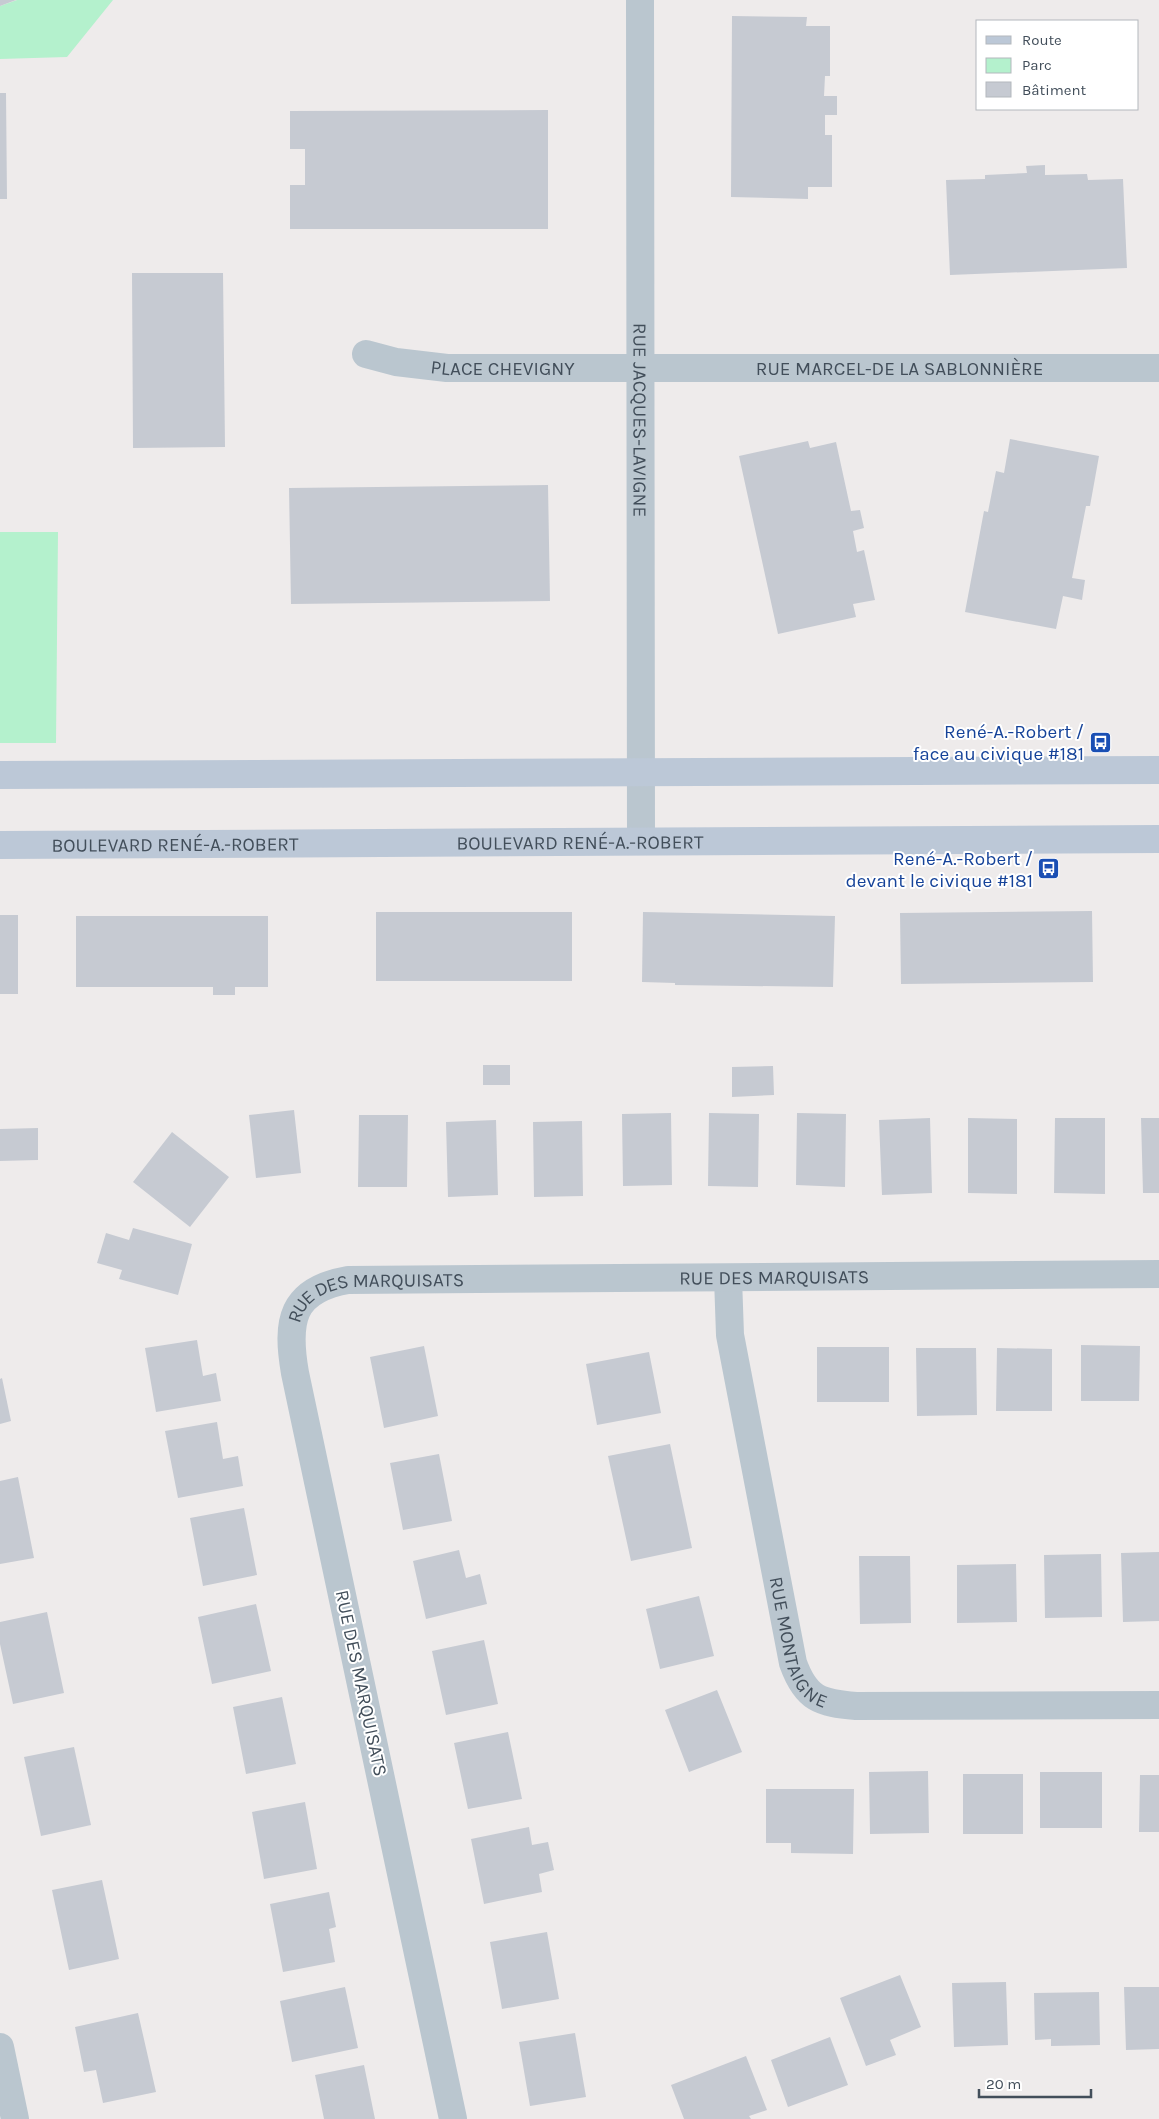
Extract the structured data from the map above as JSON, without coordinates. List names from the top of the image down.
{
  "streets": {
    "street": [
      "PLACE CHEVIGNY",
      "RUE MARCEL-DE LA SABLONNIÈRE",
      "RUE JACQUES-LAVIGNE",
      "BOULEVARD RENÉ-A.-ROBERT",
      "RUE DES MARQUISATS",
      "RUE MONTAIGNE"
    ]
  },
  "crossings": [
    ["PLACE CHEVIGNY", "RUE MARCEL-DE LA SABLONNIÈRE"],
    ["PLACE CHEVIGNY", "RUE JACQUES-LAVIGNE"],
    ["RUE MARCEL-DE LA SABLONNIÈRE", "RUE JACQUES-LAVIGNE"],
    ["RUE JACQUES-LAVIGNE", "BOULEVARD RENÉ-A.-ROBERT"],
    ["RUE DES MARQUISATS", "RUE MONTAIGNE"]
  ],
  "places": {
    "bus stop": ["René-A.-Robert / face au civique #181", "René-A.-Robert / devant le civique #181"]
  },
  "legend": ["Route", "Parc", "Bâtiment"],
  "scale_bar": "20 m"
}
